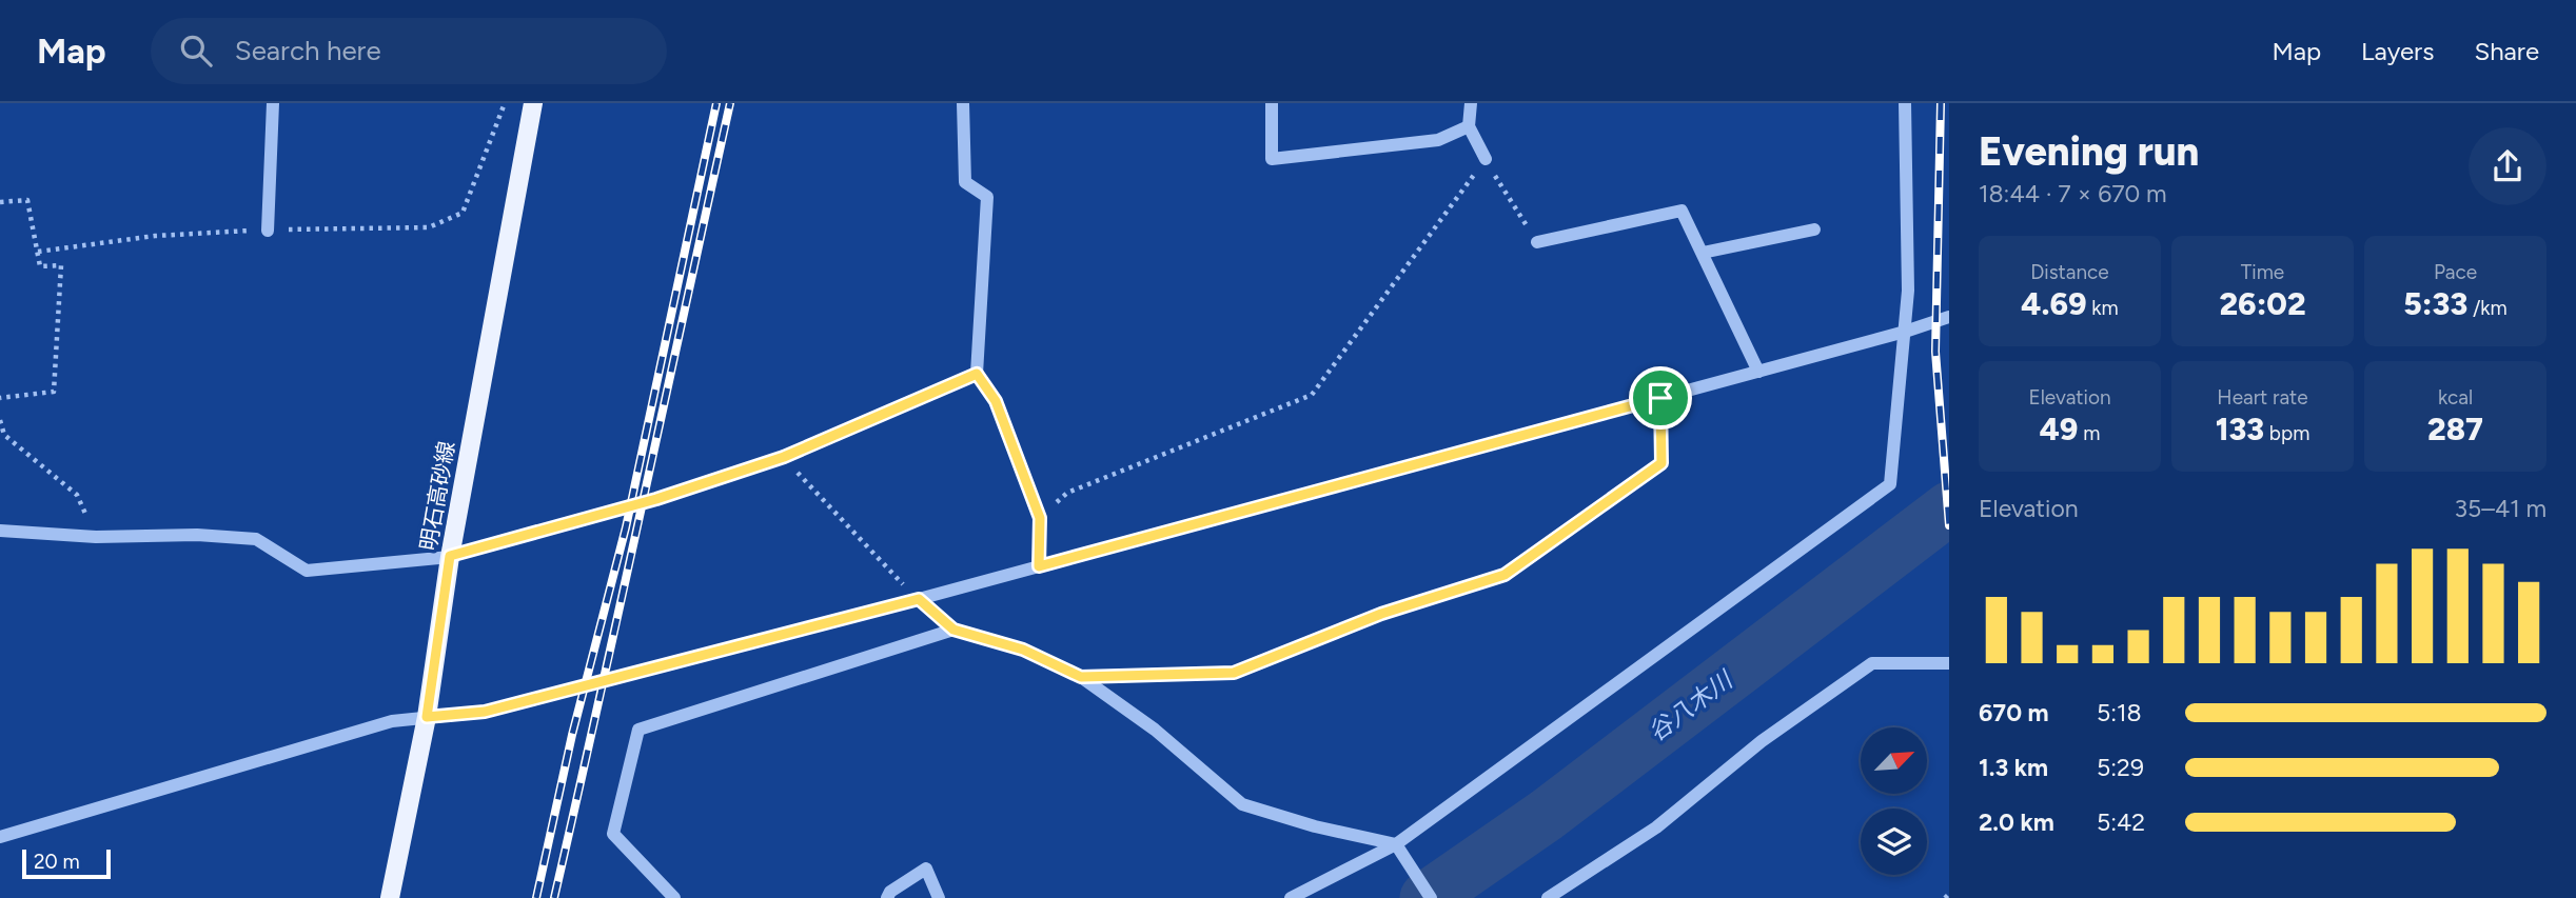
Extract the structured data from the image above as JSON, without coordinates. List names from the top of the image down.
{
  "streets": {
    "main road": ["明石高砂線"]
  },
  "water": ["谷八木川"],
  "scale_bar": "20 m",
  "north": "top right",
  "page": {
    "header": "Map",
    "search": "Search here",
    "nav": ["Map", "Layers", "Share"],
    "heading": ["Evening run", "18:44 · 7 × 670 m"],
    "stats": [
      ["Distance", "4.69 km"],
      ["Time", "26:02"],
      ["Pace", "5:33 /km"],
      ["Elevation", "49 m"],
      ["Heart rate", "133 bpm"],
      ["kcal", "287"]
    ],
    "chart": ["Elevation", "35–41 m"],
    "list": [
      {
        "name": "670 m",
        "note": "5:18"
      },
      {
        "name": "1.3 km",
        "note": "5:29"
      },
      {
        "name": "2.0 km",
        "note": "5:42"
      }
    ],
    "scale": "20 m"
  }
}
